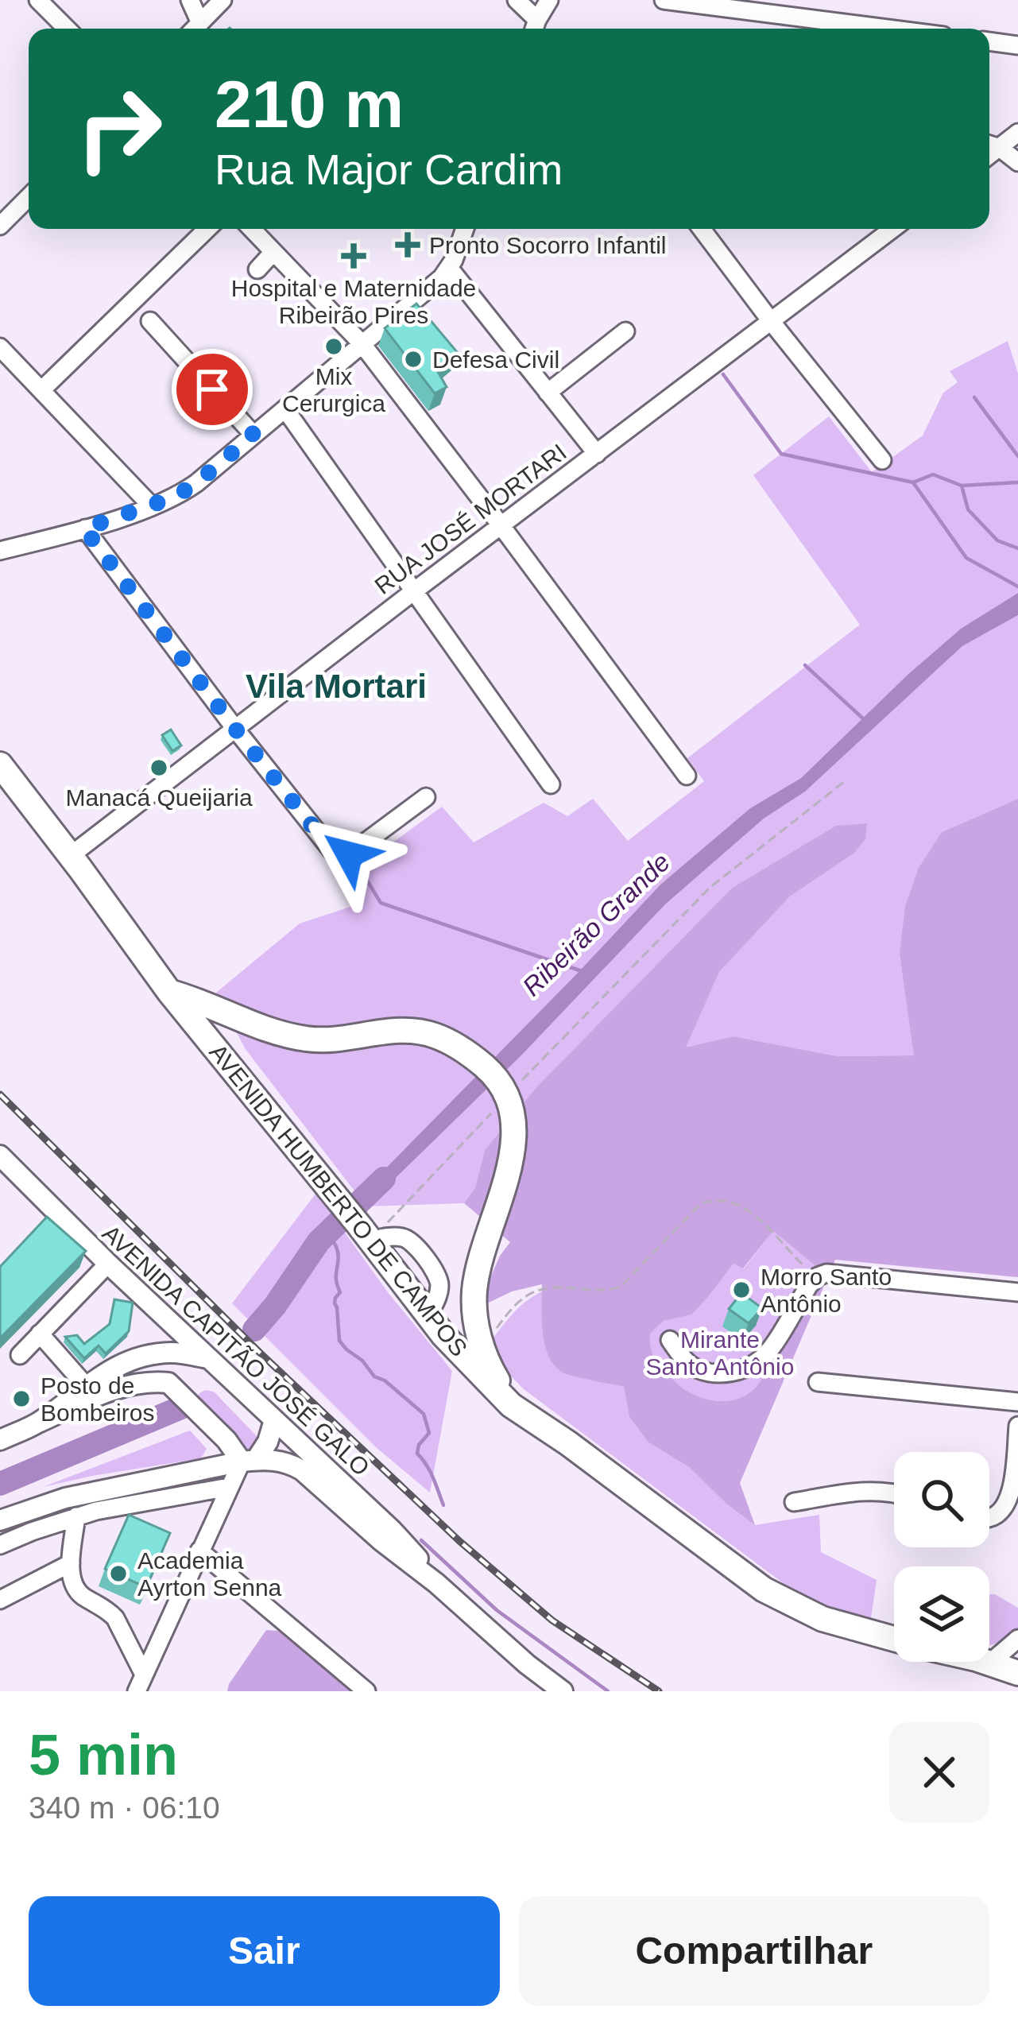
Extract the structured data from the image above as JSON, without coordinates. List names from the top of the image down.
{
  "streets": {
    "highway": ["AVENIDA HUMBERTO DE CAMPOS"],
    "main road": ["AVENIDA CAPITÃO JOSÉ GALO"],
    "street": ["RUA JOSÉ MORTARI"]
  },
  "crossings": [
    ["RUA JOSÉ MORTARI", "AVENIDA HUMBERTO DE CAMPOS"]
  ],
  "districts": ["Vila Mortari"],
  "water": ["Ribeirão Grande"],
  "parks": ["Mirante Santo Antônio"],
  "places": {
    "health": ["Pronto Socorro Infantil", "Hospital e Maternidade Ribeirão Pires"],
    "other": [
      "Mix Cerurgica",
      "Defesa Civil",
      "Manacá Queijaria",
      "Morro Santo Antônio",
      "Posto de Bombeiros",
      "Academia Ayrton Senna"
    ]
  },
  "page": {
    "turn": ["210 m", "Rua Major Cardim"],
    "heading": ["5 min", "340 m · 06:10"],
    "buttons": ["Sair", "Compartilhar"]
  }
}
